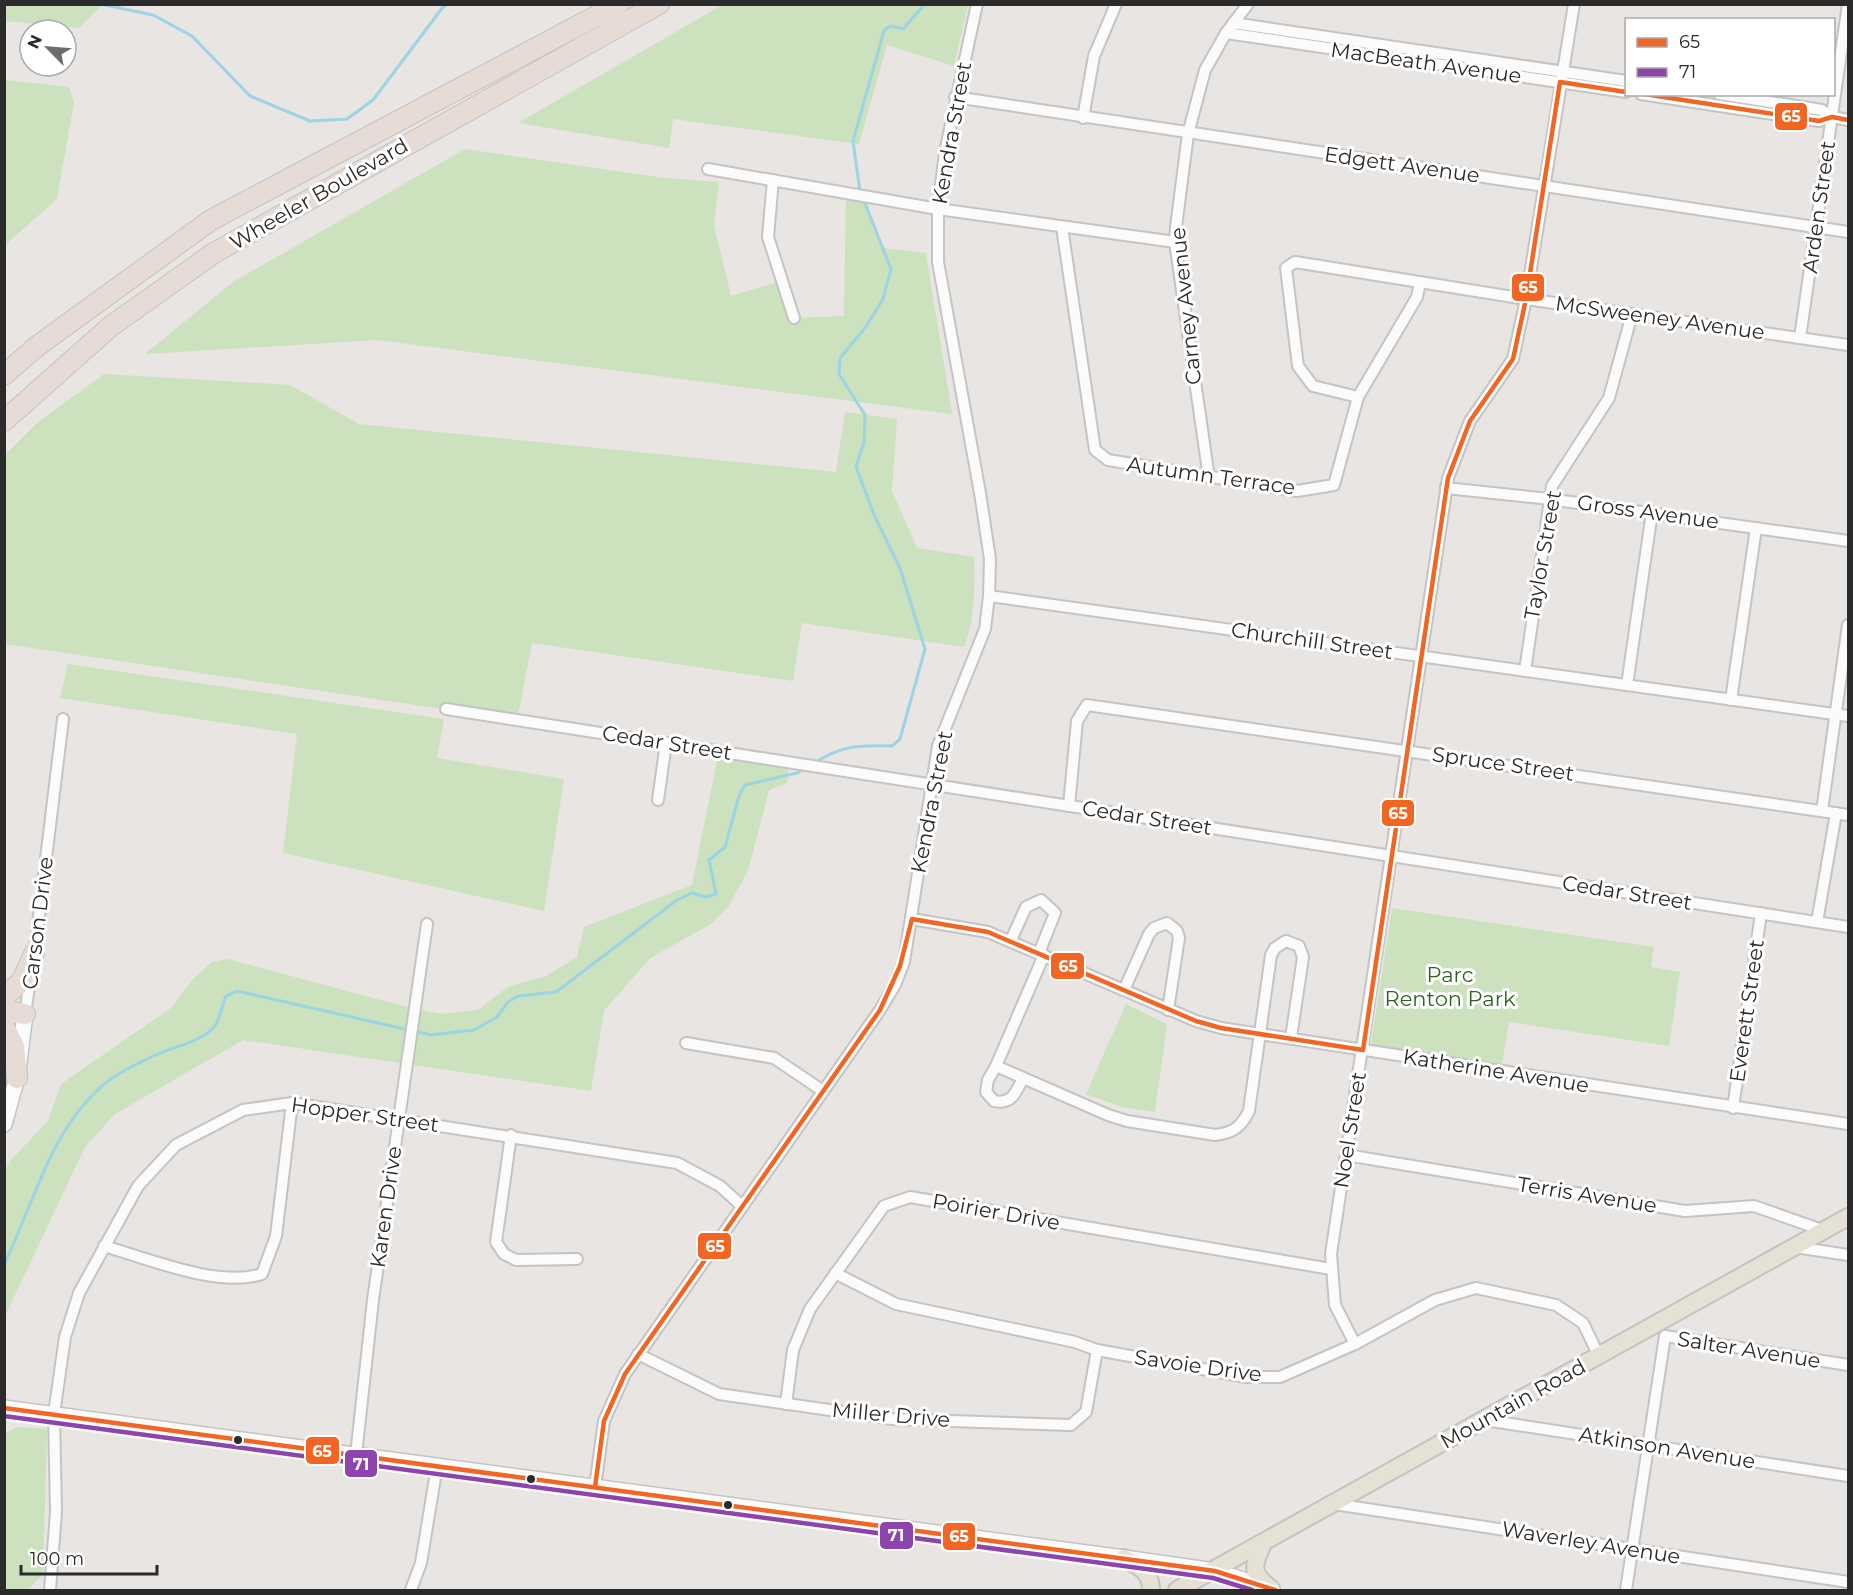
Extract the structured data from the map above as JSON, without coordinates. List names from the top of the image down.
{
  "streets": {
    "highway": ["Wheeler Boulevard"],
    "main road": ["Carson Drive", "Mountain Road"],
    "street": [
      "MacBeath Avenue",
      "Kendra Street",
      "Edgett Avenue",
      "Arden Street",
      "Carney Avenue",
      "McSweeney Avenue",
      "Autumn Terrace",
      "Gross Avenue",
      "Taylor Street",
      "Churchill Street",
      "Cedar Street",
      "Spruce Street",
      "Everett Street",
      "Katherine Avenue",
      "Hopper Street",
      "Noel Street",
      "Terris Avenue",
      "Karen Drive",
      "Poirier Drive",
      "Salter Avenue",
      "Savoie Drive",
      "Miller Drive",
      "Atkinson Avenue",
      "Waverley Avenue"
    ]
  },
  "crossings": [
    ["MacBeath Avenue", "Carney Avenue"],
    ["MacBeath Avenue", "Noel Street"],
    ["Kendra Street", "Edgett Avenue"],
    ["Kendra Street", "Churchill Street"],
    ["Kendra Street", "Cedar Street"],
    ["Kendra Street", "Katherine Avenue"],
    ["Kendra Street", "Hopper Street"],
    ["Kendra Street", "Miller Drive"],
    ["Edgett Avenue", "Arden Street"],
    ["Edgett Avenue", "Carney Avenue"],
    ["Edgett Avenue", "Noel Street"],
    ["Arden Street", "McSweeney Avenue"],
    ["Carney Avenue", "Autumn Terrace"],
    ["McSweeney Avenue", "Autumn Terrace"],
    ["McSweeney Avenue", "Taylor Street"],
    ["McSweeney Avenue", "Noel Street"],
    ["Gross Avenue", "Taylor Street"],
    ["Gross Avenue", "Noel Street"],
    ["Taylor Street", "Churchill Street"],
    ["Churchill Street", "Noel Street"],
    ["Cedar Street", "Spruce Street"],
    ["Cedar Street", "Everett Street"],
    ["Cedar Street", "Noel Street"],
    ["Spruce Street", "Noel Street"],
    ["Everett Street", "Katherine Avenue"],
    ["Katherine Avenue", "Noel Street"],
    ["Hopper Street", "Karen Drive"],
    ["Noel Street", "Terris Avenue"],
    ["Noel Street", "Poirier Drive"],
    ["Noel Street", "Savoie Drive"],
    ["Terris Avenue", "Mountain Road"],
    ["Poirier Drive", "Savoie Drive"],
    ["Poirier Drive", "Miller Drive"],
    ["Salter Avenue", "Mountain Road"],
    ["Savoie Drive", "Mountain Road"],
    ["Savoie Drive", "Miller Drive"],
    ["Mountain Road", "Atkinson Avenue"],
    ["Mountain Road", "Waverley Avenue"]
  ],
  "parks": ["Parc Renton Park"],
  "lines": ["transit line 65", "transit line 71"],
  "legend": ["65", "71"],
  "scale_bar": "100 m",
  "north": "top left"
}
